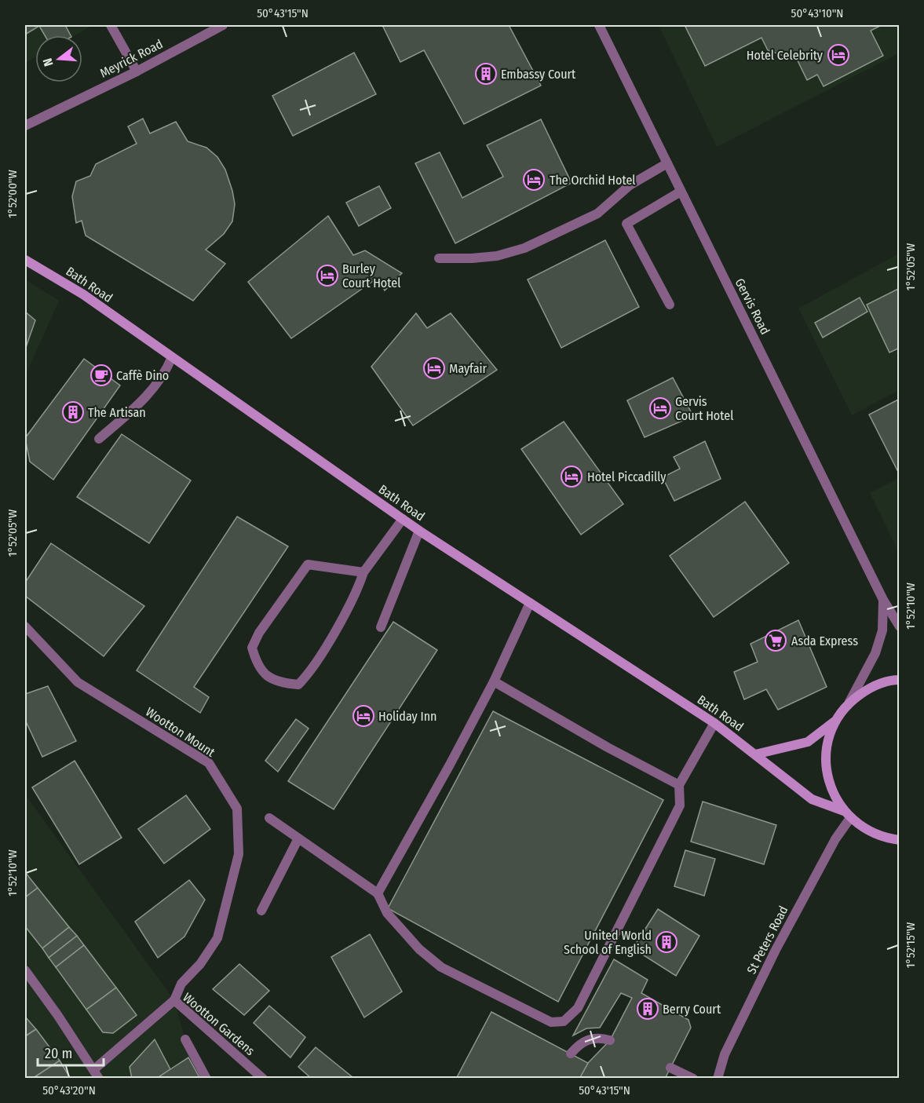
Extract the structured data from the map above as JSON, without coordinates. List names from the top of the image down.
{
  "streets": {
    "main road": ["Bath Road"],
    "street": [
      "Meyrick Road",
      "Gervis Road",
      "Wootton Mount",
      "St Peters Road",
      "Wootton Gardens"
    ]
  },
  "crossings": [
    ["Bath Road", "St Peters Road"],
    ["Wootton Mount", "Wootton Gardens"]
  ],
  "places": {
    "hotel": [
      "Hotel Celebrity",
      "The Orchid Hotel",
      "Burley Court Hotel",
      "Mayfair",
      "Gervis Court Hotel",
      "Hotel Piccadilly",
      "Holiday Inn"
    ],
    "building": [
      "Embassy Court",
      "The Artisan",
      "United World School of English",
      "Berry Court"
    ],
    "cafe": ["Caffè Dino"],
    "supermarket": ["Asda Express"]
  },
  "scale_bar": "20 m",
  "north": "left",
  "coordinates": [
    "50°43'15\"N",
    "50°43'10\"N",
    "1°52'00\"W",
    "1°52'05\"W",
    "1°52'10\"W",
    "1°52'15\"W",
    "50°43'20\"N"
  ]
}
